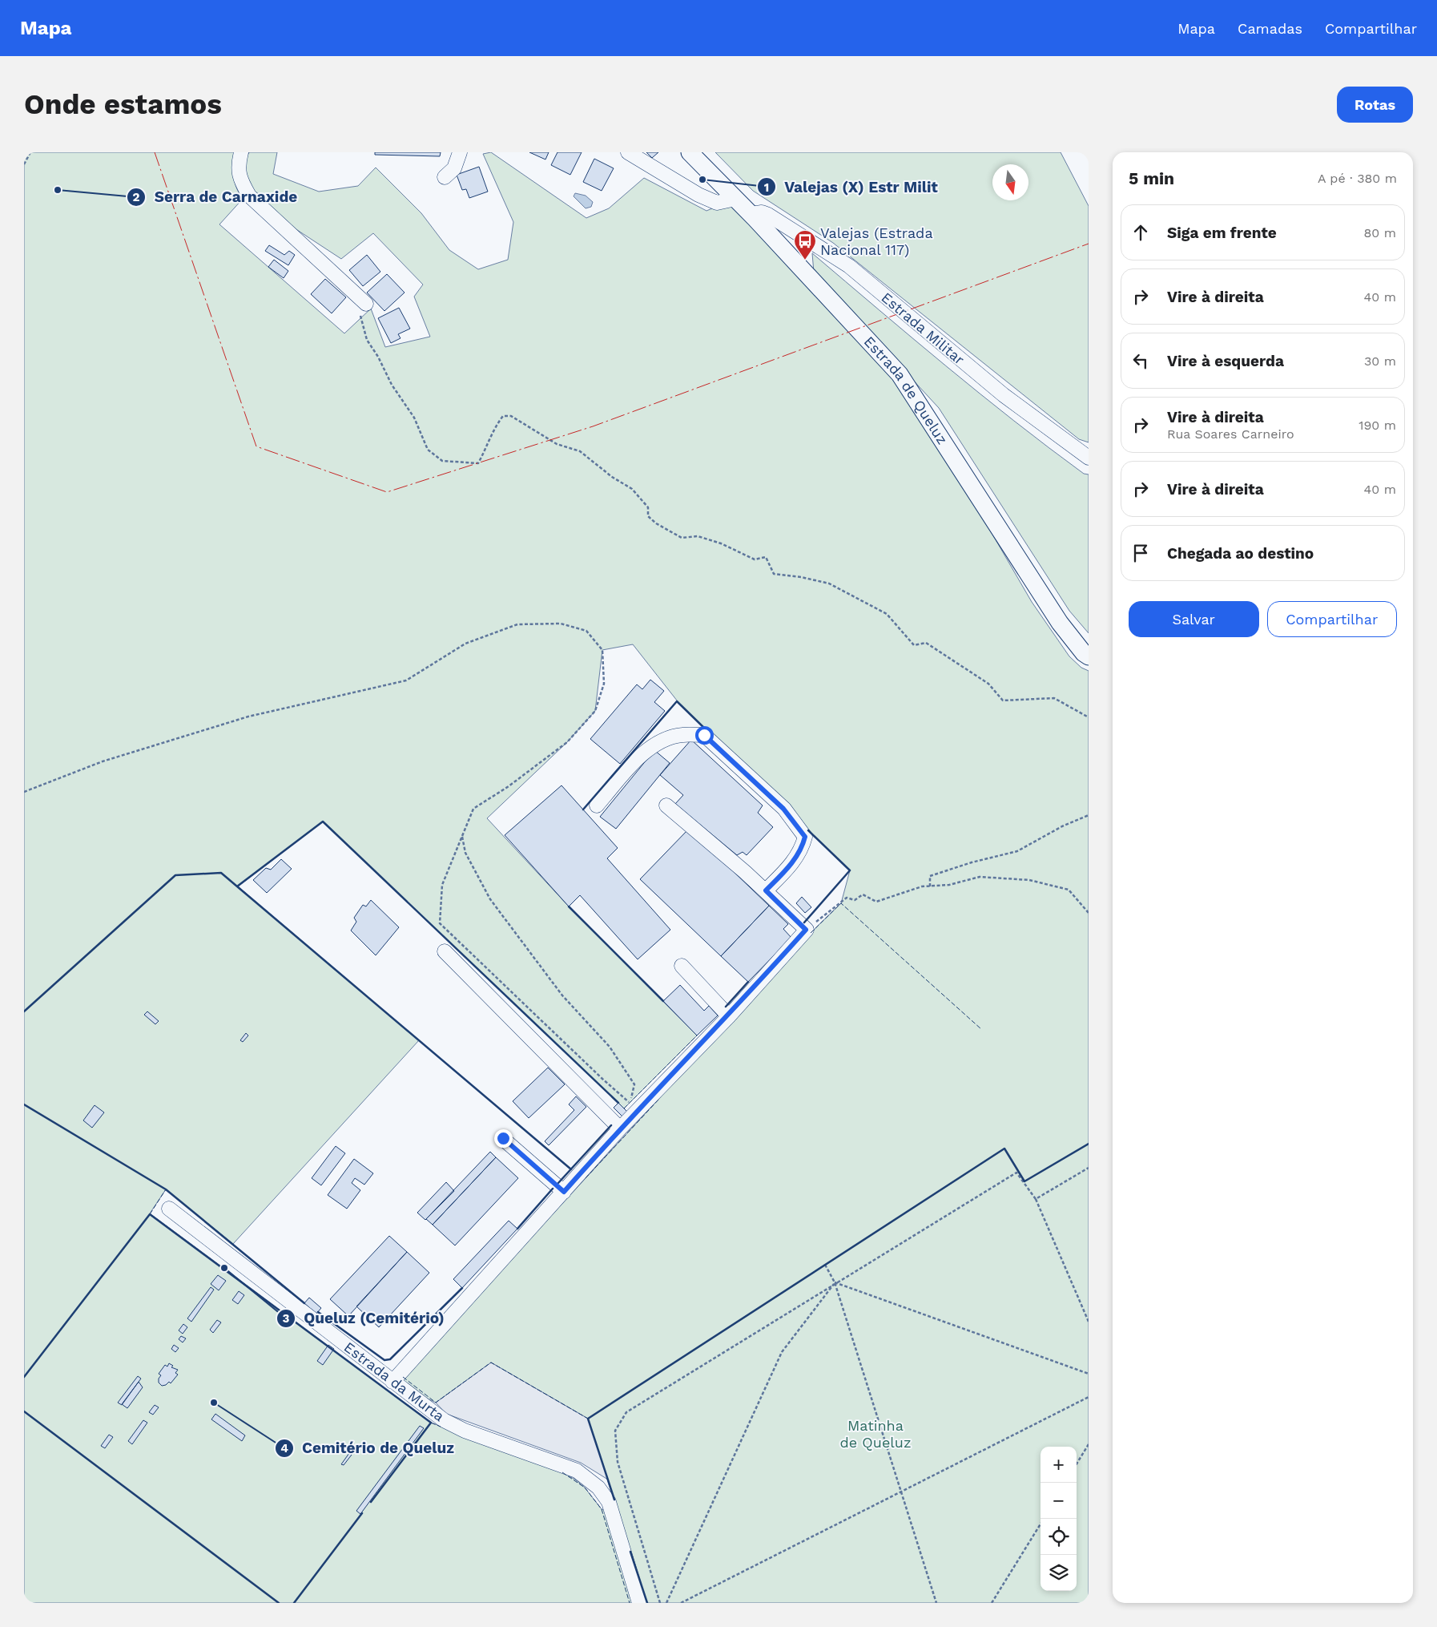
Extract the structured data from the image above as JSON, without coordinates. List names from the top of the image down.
{
  "streets": {
    "main road": ["Estrada de Queluz"],
    "street": ["Estrada Militar", "Estrada da Murta"]
  },
  "crossings": [
    ["Estrada Militar", "Estrada de Queluz"]
  ],
  "parks": ["Matinha de Queluz"],
  "places": {
    "other": [
      "Valejas (X) Estr Milit",
      "Serra de Carnaxide",
      "Queluz (Cemitério)",
      "Cemitério de Queluz"
    ],
    "bus stop": ["Valejas (Estrada Nacional 117)"]
  },
  "north": "bottom",
  "page": {
    "header": "Mapa",
    "nav": ["Mapa", "Camadas", "Compartilhar"],
    "buttons": [
      "Rotas",
      ["Salvar", "Compartilhar"]
    ],
    "title": "Onde estamos",
    "heading": ["5 min", "A pé · 380 m"],
    "list": [
      ["Siga em frente", "80 m"],
      ["Vire à direita", "40 m"],
      ["Vire à esquerda", "30 m"],
      ["Vire à direita", "Rua Soares Carneiro", "190 m"],
      ["Vire à direita", "40 m"],
      "Chegada ao destino"
    ],
    "map_buttons": ["+", "−"]
  }
}
